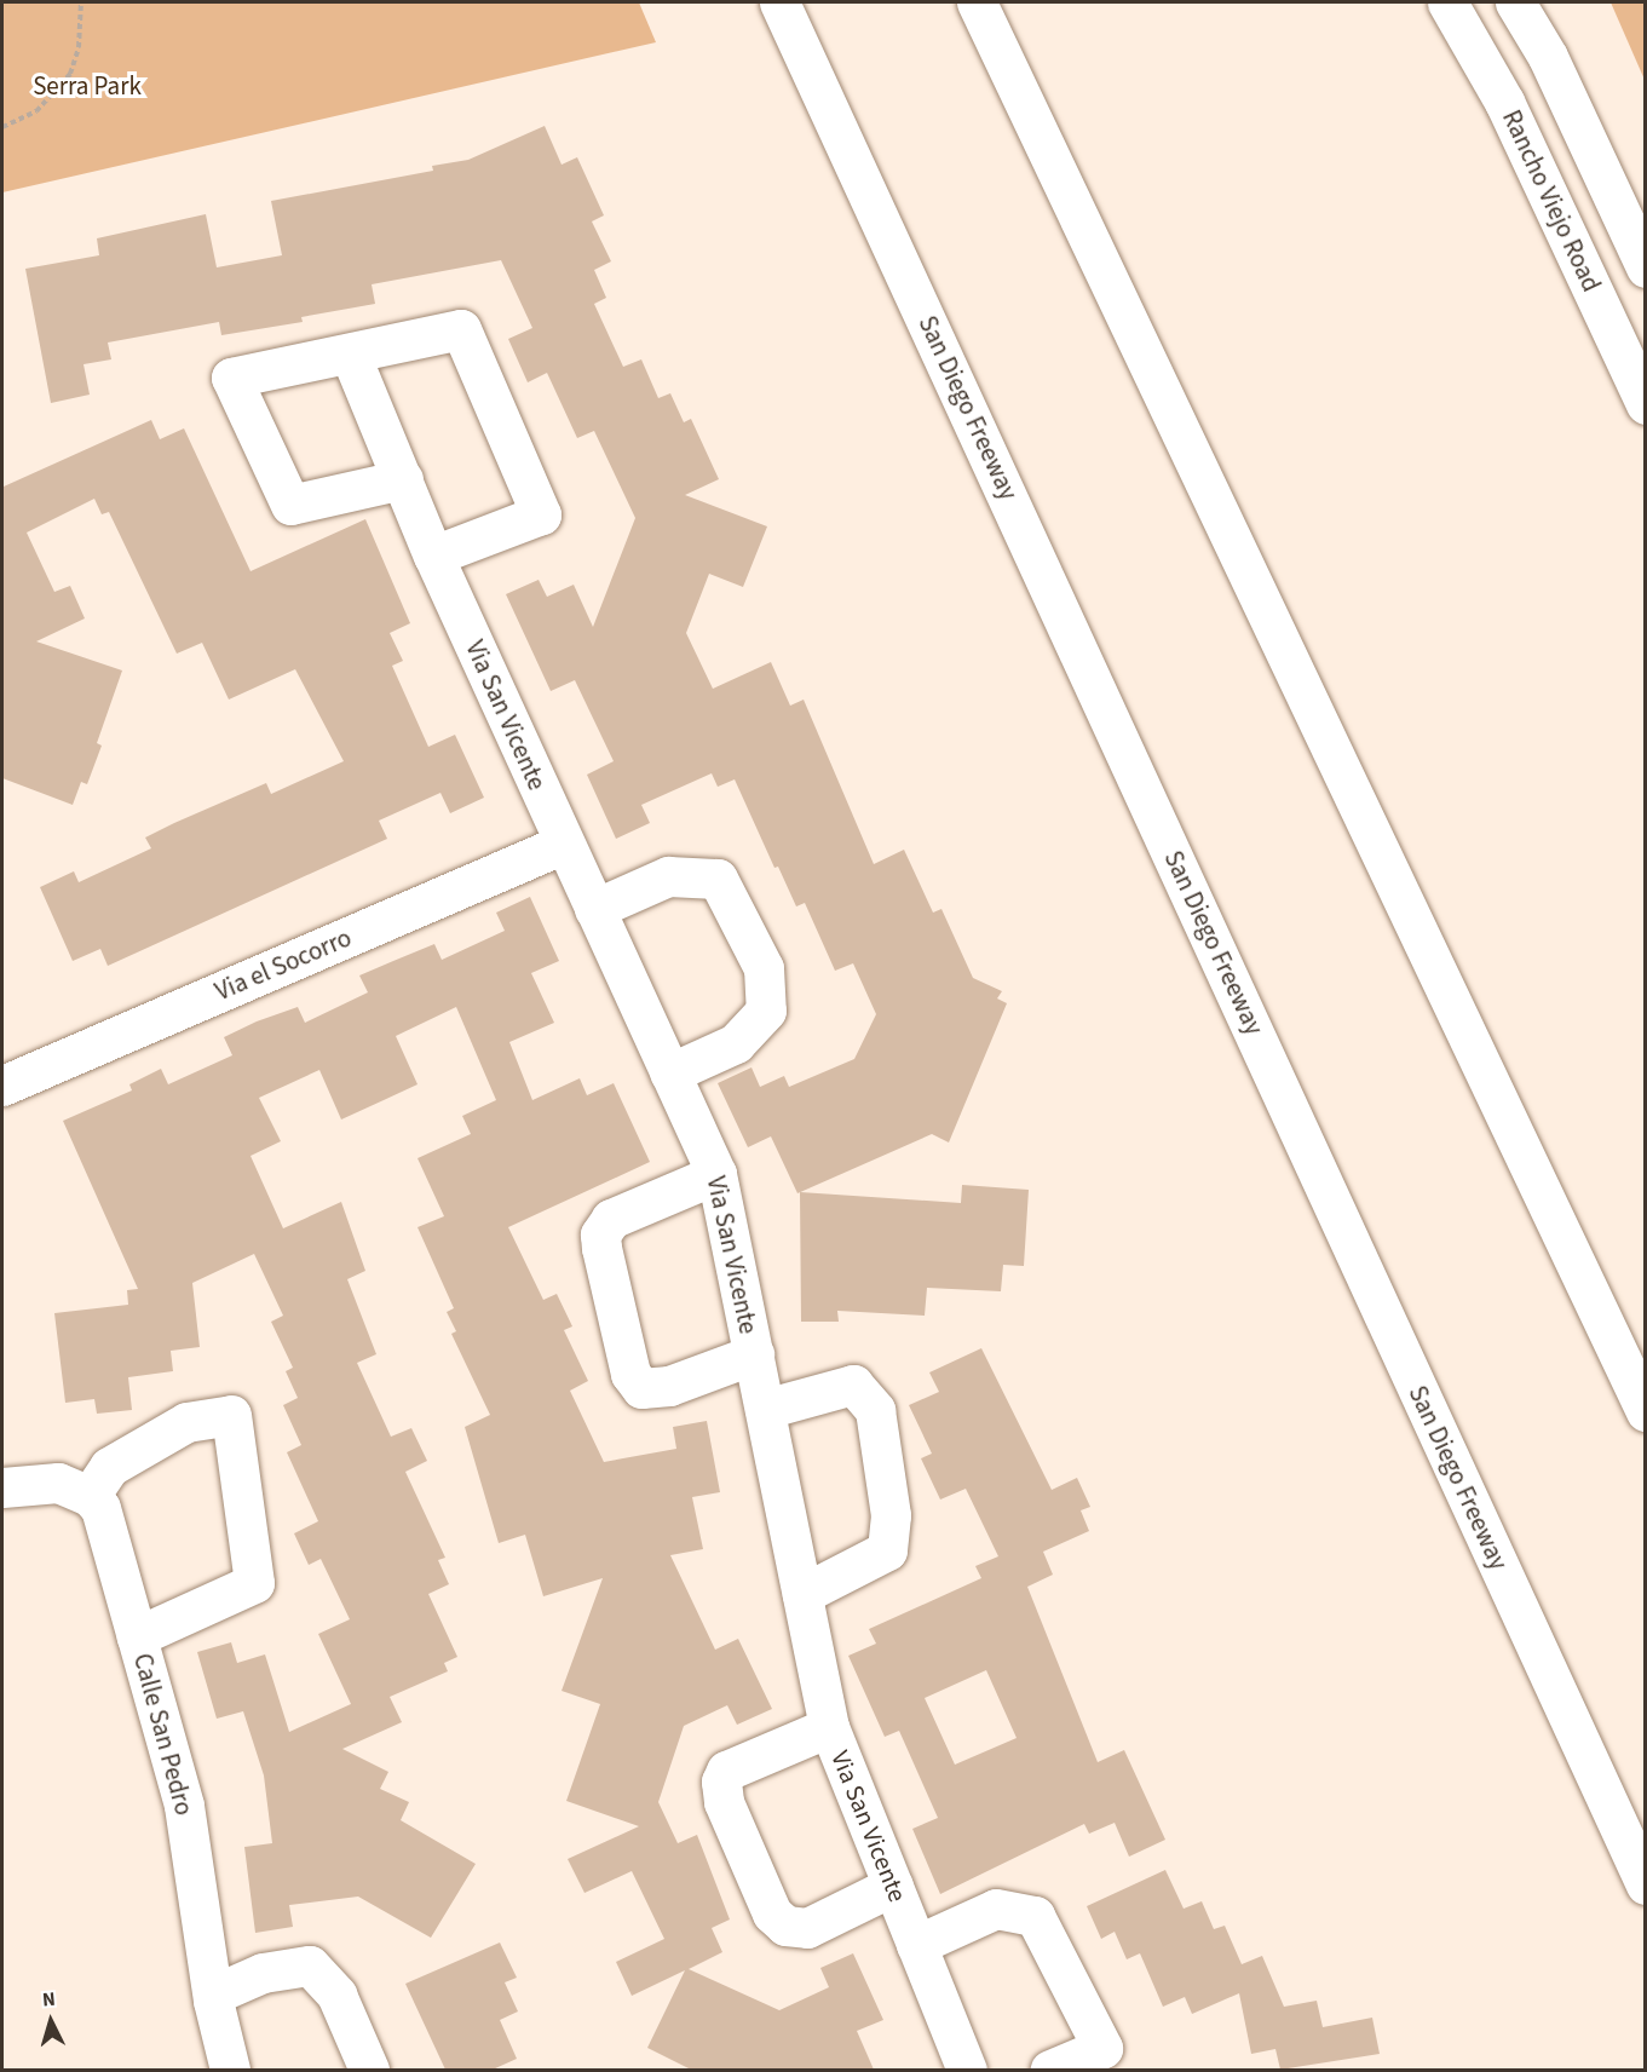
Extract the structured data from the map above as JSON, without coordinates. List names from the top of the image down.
{
  "streets": {
    "main road": [
      "Rancho Viejo Road",
      "San Diego Freeway",
      "Via San Vicente",
      "Via el Socorro",
      "Calle San Pedro"
    ]
  },
  "crossings": [
    ["Via San Vicente", "Via el Socorro"]
  ],
  "parks": ["Serra Park"],
  "north": "top"
}
